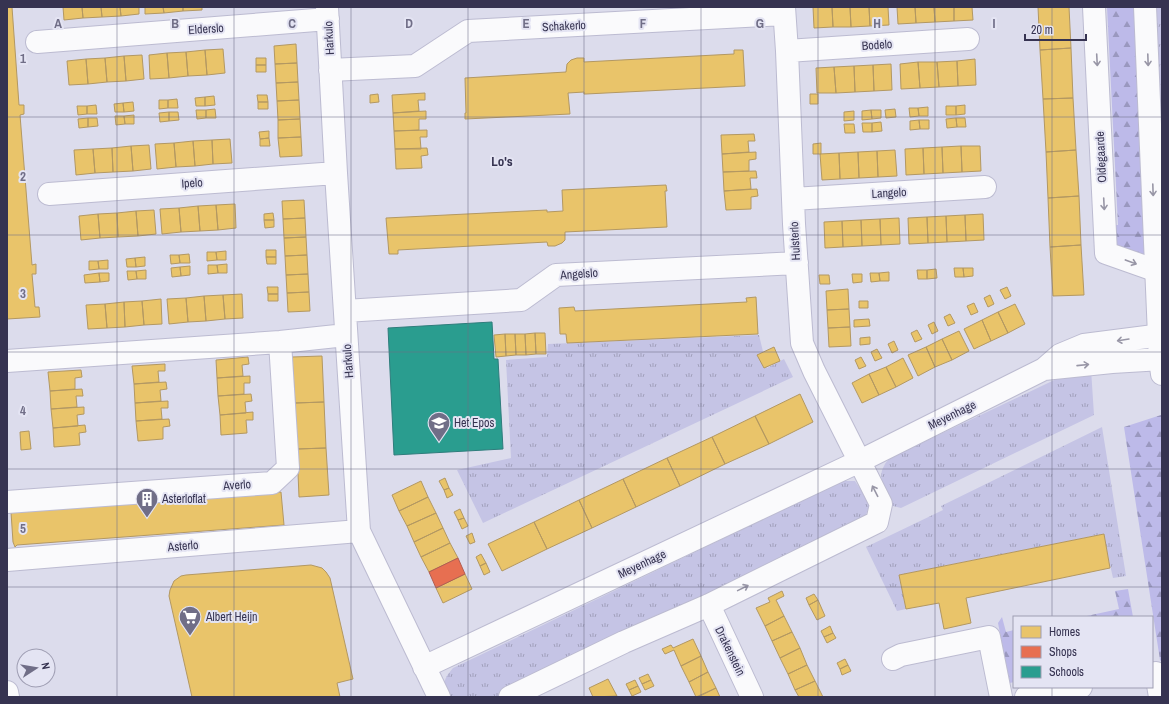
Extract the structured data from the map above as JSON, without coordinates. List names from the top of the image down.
{
  "streets": {
    "street": [
      "Schakerlo",
      "Elderslo",
      "Harkulo",
      "Bodelo",
      "Oldegaarde",
      "Ipelo",
      "Langelo",
      "Hulsterlo",
      "Angelslo",
      "Meyenhage",
      "Averlo",
      "Asterlo",
      "Drakenstein"
    ]
  },
  "crossings": [
    ["Schakerlo", "Harkulo"],
    ["Schakerlo", "Hulsterlo"],
    ["Elderslo", "Harkulo"],
    ["Harkulo", "Ipelo"],
    ["Harkulo", "Angelslo"],
    ["Harkulo", "Meyenhage"],
    ["Harkulo", "Asterlo"],
    ["Bodelo", "Hulsterlo"],
    ["Langelo", "Hulsterlo"],
    ["Hulsterlo", "Angelslo"],
    ["Hulsterlo", "Meyenhage"]
  ],
  "districts": ["Lo's"],
  "places": {
    "school or university": ["Het Epos"],
    "building": ["Asterloflat"],
    "supermarket": ["Albert Heijn"]
  },
  "legend": ["Homes", "Shops", "Schools"],
  "scale_bar": "20 m",
  "north": "right",
  "grid": {
    "columns": [
      "A",
      "B",
      "C",
      "D",
      "E",
      "F",
      "G",
      "H",
      "I"
    ],
    "rows": [
      "1",
      "2",
      "3",
      "4",
      "5"
    ]
  }
}
